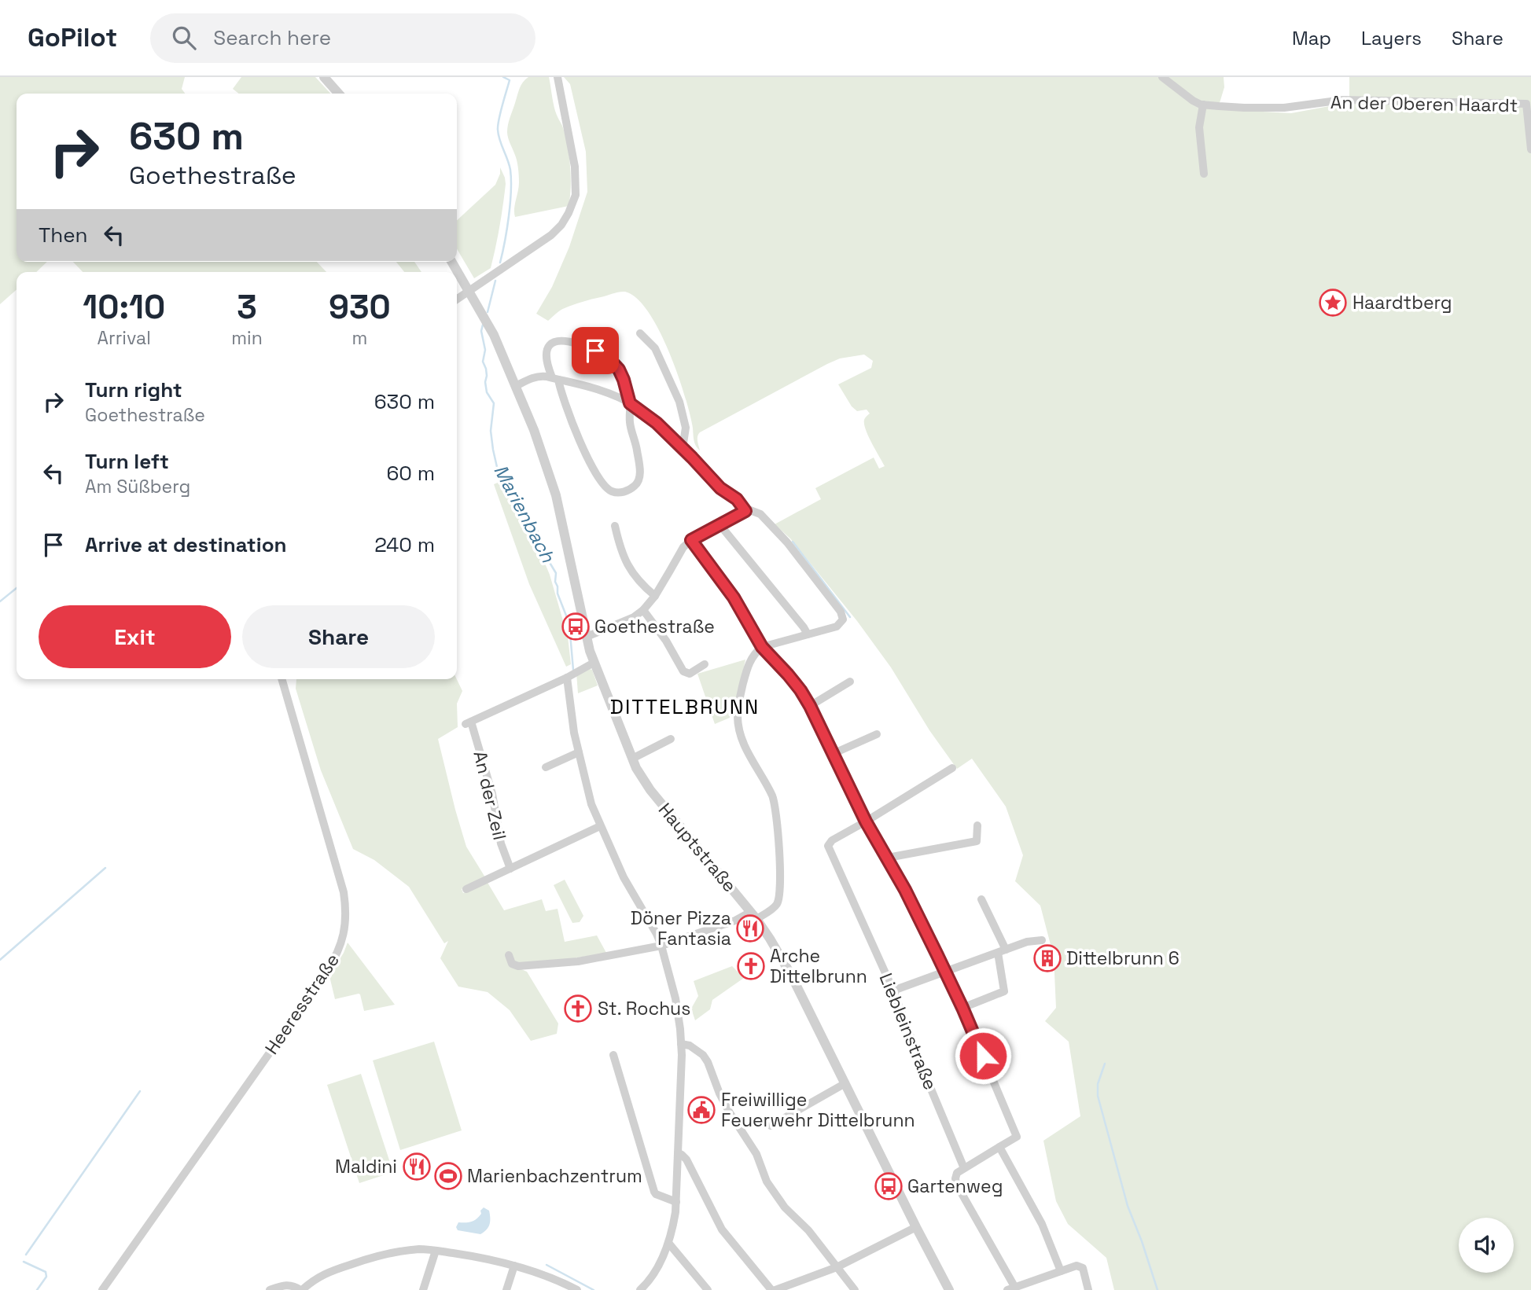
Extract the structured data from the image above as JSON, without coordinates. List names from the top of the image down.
{
  "streets": {
    "street": [
      "An der Oberen Haardt",
      "An der Zeil",
      "Hauptstraße",
      "Heeresstraße",
      "Liebleinstraße"
    ]
  },
  "crossings": [
    ["An der Zeil", "Hauptstraße"]
  ],
  "districts": ["DITTELBRUNN"],
  "water": ["Marienbach"],
  "places": {
    "place": ["Haardtberg"],
    "bus stop": ["Goethestraße", "Gartenweg"],
    "restaurant": ["Döner Pizza Fantasia", "Maldini"],
    "building": ["Dittelbrunn 6"],
    "church": ["Arche Dittelbrunn", "St. Rochus"],
    "public building": ["Freiwillige Feuerwehr Dittelbrunn"],
    "sports": ["Marienbachzentrum"]
  },
  "page": {
    "header": "GoPilot",
    "search": "Search here",
    "nav": ["Map", "Layers", "Share"],
    "turn": ["630 m", "Goethestraße"],
    "then": "Then",
    "eta": [
      "10:10",
      "Arrival",
      "3",
      "min",
      "930",
      "m"
    ],
    "list": [
      {
        "name": "Turn right",
        "note": "Goethestraße",
        "value": "630 m"
      },
      {
        "name": "Turn left",
        "note": "Am Süßberg",
        "value": "60 m"
      },
      {
        "name": "Arrive at destination",
        "value": "240 m"
      }
    ],
    "buttons": ["Exit", "Share"]
  }
}
